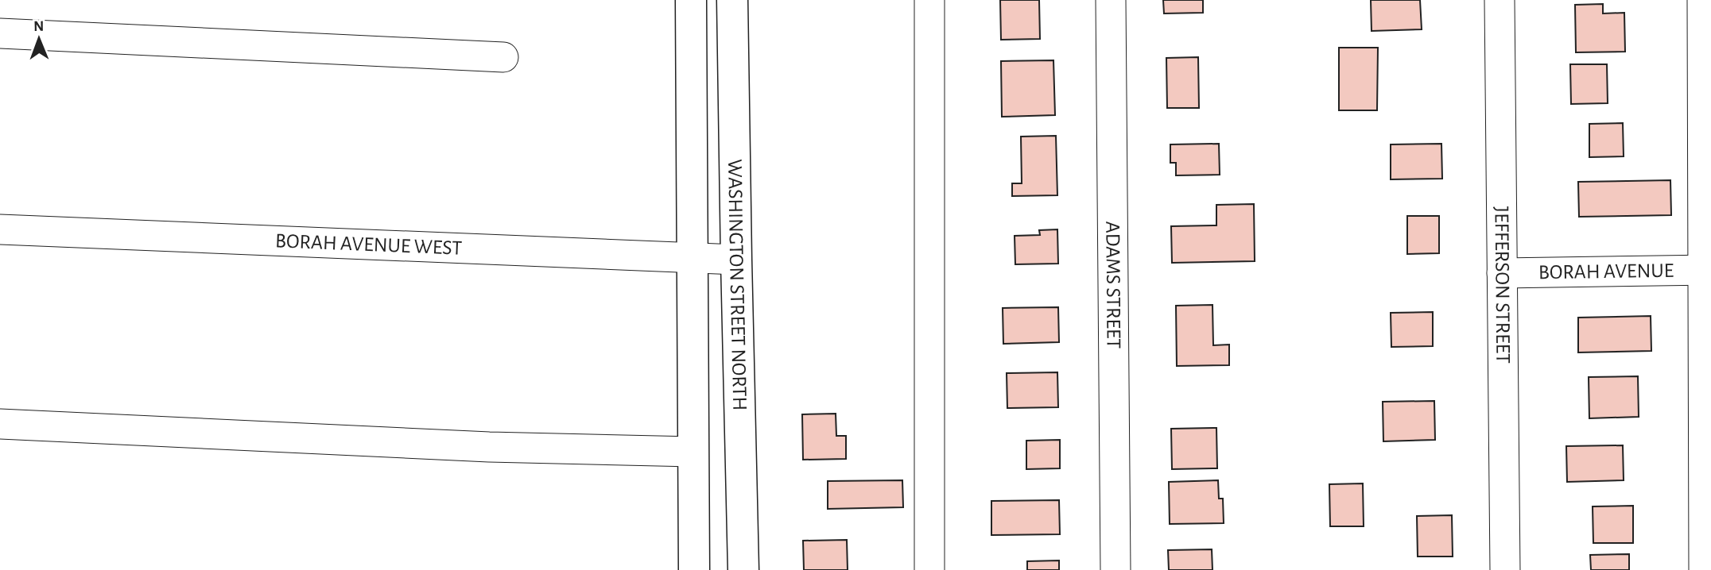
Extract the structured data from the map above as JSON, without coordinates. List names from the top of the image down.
{
  "streets": {
    "main road": ["WASHINGTON STREET NORTH"],
    "street": [
      "BORAH AVENUE WEST",
      "BORAH AVENUE",
      "ADAMS STREET",
      "JEFFERSON STREET"
    ]
  },
  "crossings": [
    ["BORAH AVENUE WEST", "WASHINGTON STREET NORTH"],
    ["BORAH AVENUE", "JEFFERSON STREET"]
  ],
  "north": "top"
}
